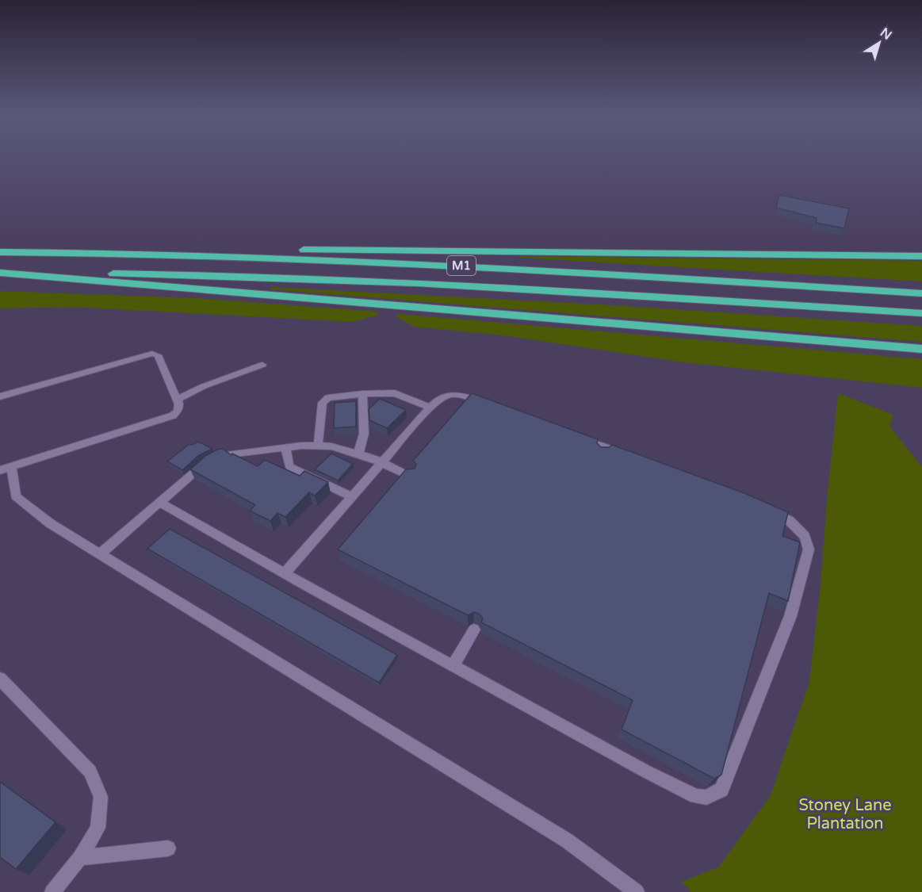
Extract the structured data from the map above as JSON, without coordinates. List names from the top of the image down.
{
  "streets": {
    "highway": ["M1"]
  },
  "parks": ["Stoney Lane Plantation"],
  "north": "top right"
}
